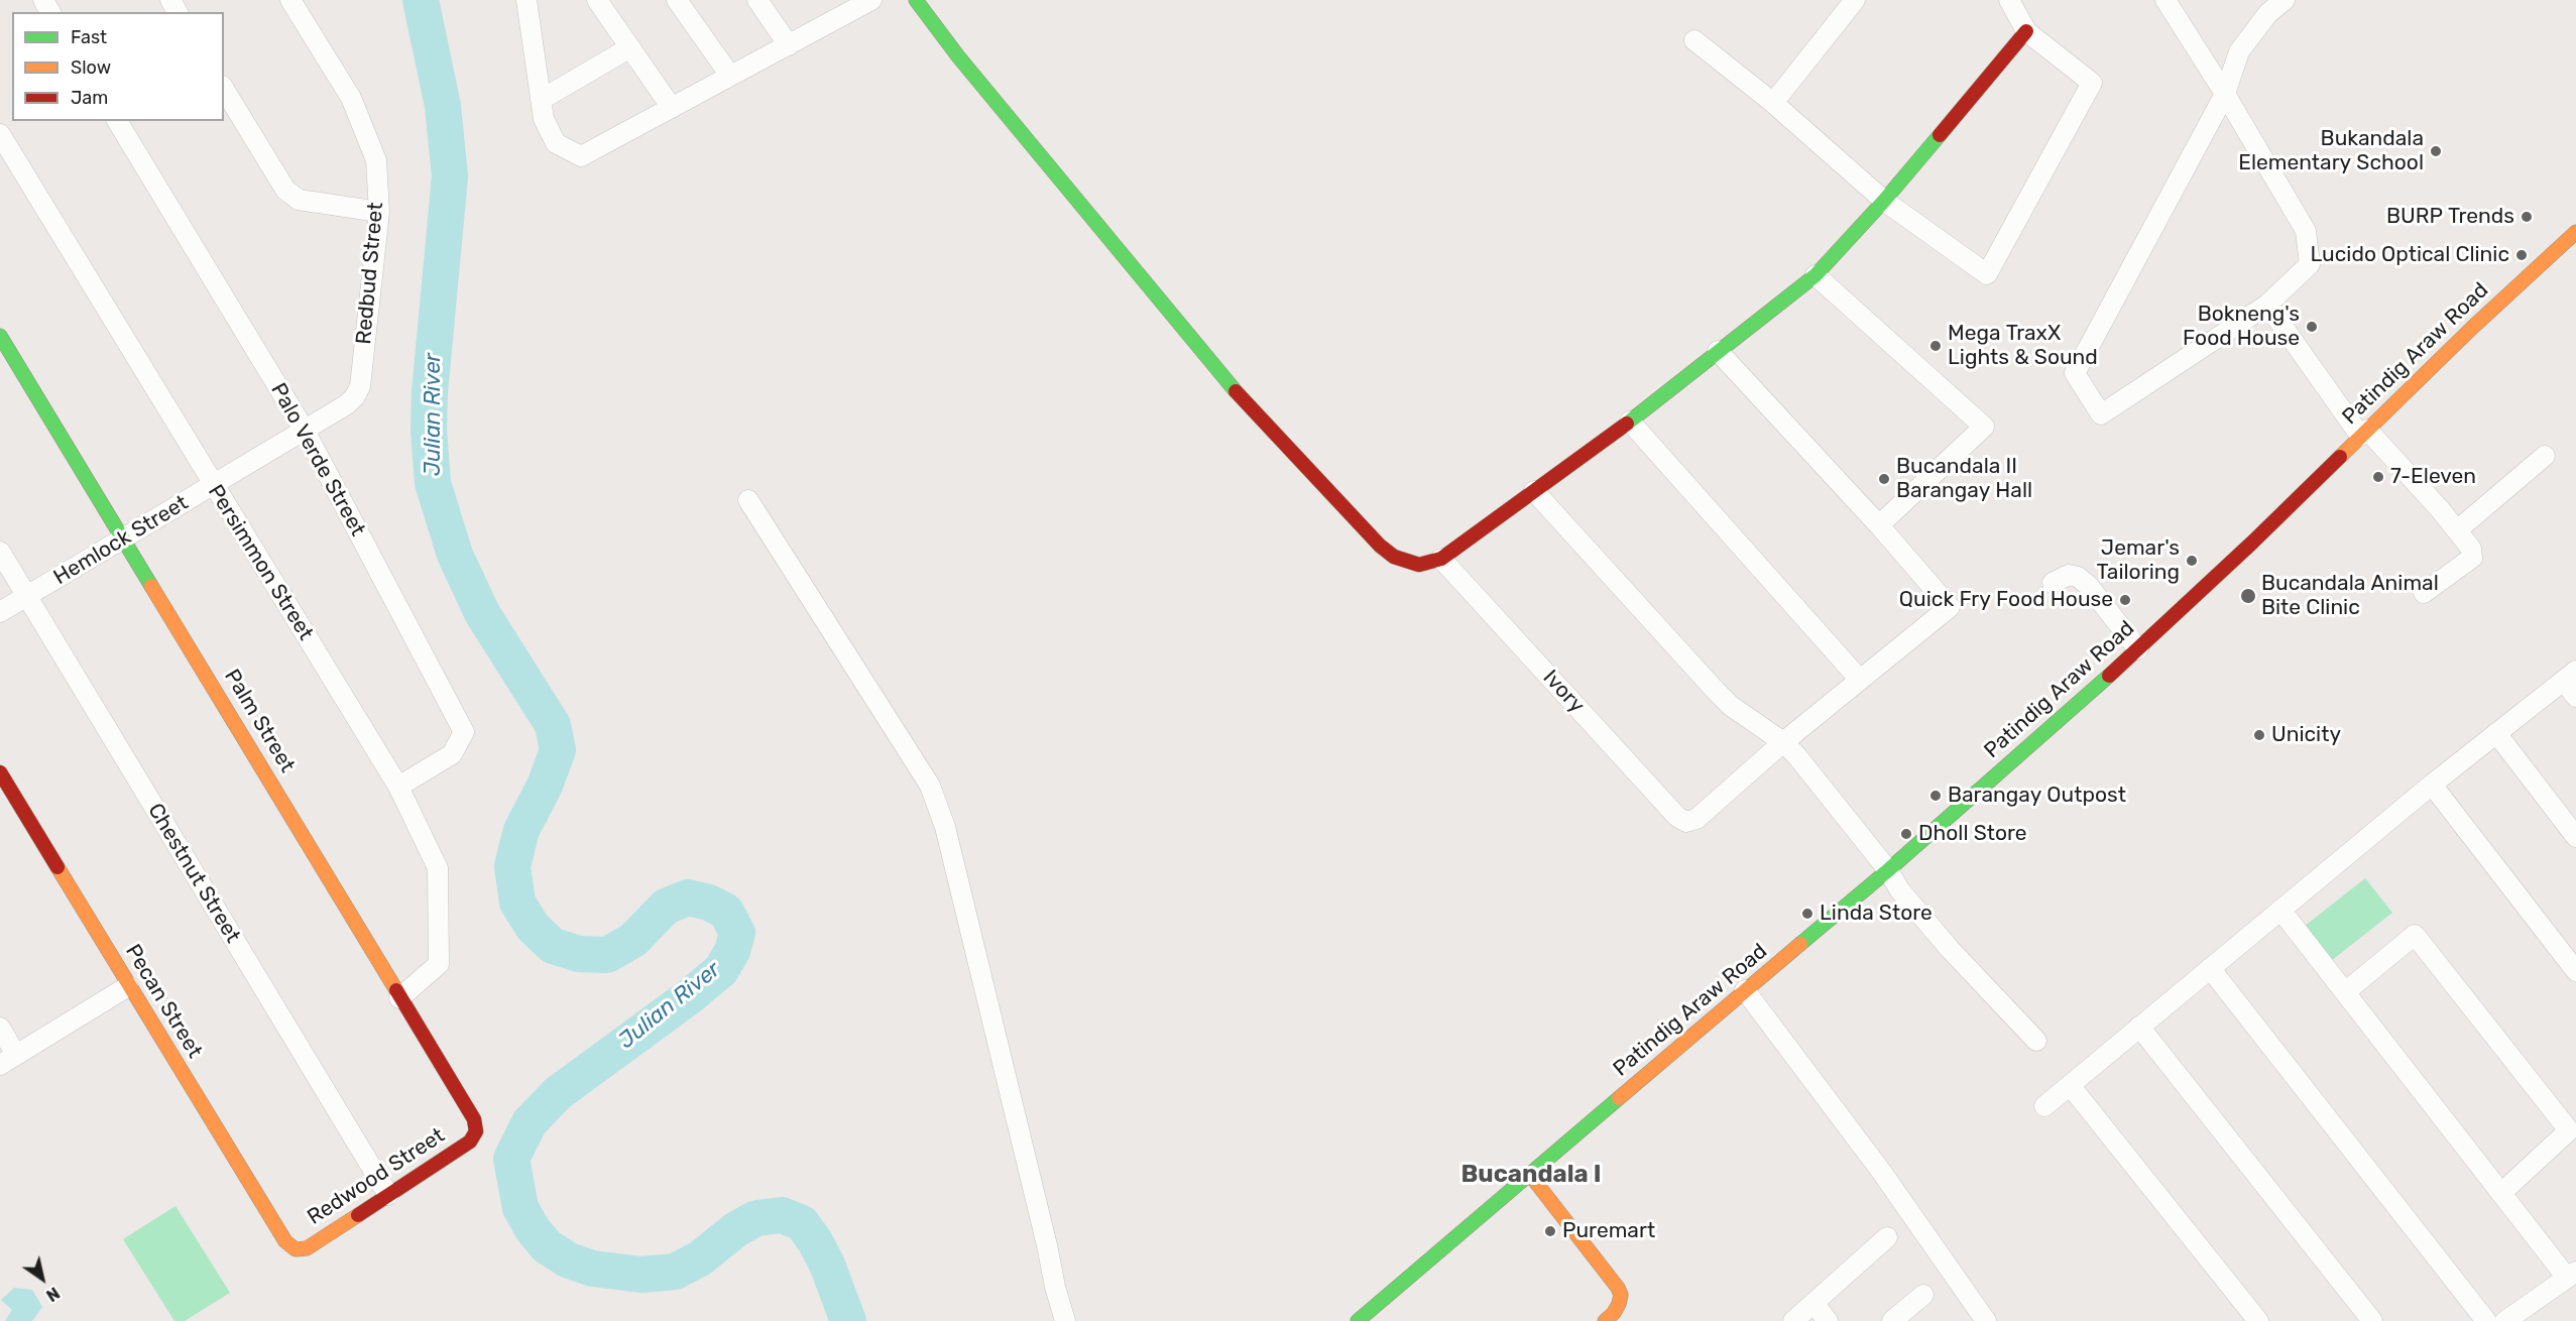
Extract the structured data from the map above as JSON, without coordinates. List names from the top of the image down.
{
  "streets": {
    "street": [
      "Redbud Street",
      "Patindig Araw Road",
      "Palo Verde Street",
      "Hemlock Street",
      "Persimmon Street",
      "Ivory",
      "Palm Street",
      "Chestnut Street",
      "Pecan Street",
      "Redwood Street"
    ]
  },
  "crossings": [
    ["Redbud Street", "Palo Verde Street"],
    ["Redbud Street", "Hemlock Street"],
    ["Palo Verde Street", "Hemlock Street"],
    ["Palo Verde Street", "Persimmon Street"],
    ["Hemlock Street", "Persimmon Street"],
    ["Hemlock Street", "Palm Street"],
    ["Hemlock Street", "Chestnut Street"],
    ["Persimmon Street", "Palm Street"],
    ["Palm Street", "Redwood Street"],
    ["Chestnut Street", "Redwood Street"],
    ["Pecan Street", "Redwood Street"]
  ],
  "districts": ["Bucandala I"],
  "water": ["Julian River"],
  "places": [
    "Bukandala Elementary School",
    "BURP Trends",
    "Lucido Optical Clinic",
    "Bokneng's Food House",
    "Mega TraxX Lights & Sound",
    "7-Eleven",
    "Bucandala II Barangay Hall",
    "Jemar's Tailoring",
    "Bucandala Animal Bite Clinic",
    "Quick Fry Food House",
    "Unicity",
    "Barangay Outpost",
    "Dholl Store",
    "Linda Store",
    "Puremart"
  ],
  "legend": ["Fast", "Slow", "Jam"],
  "north": "bottom right"
}
